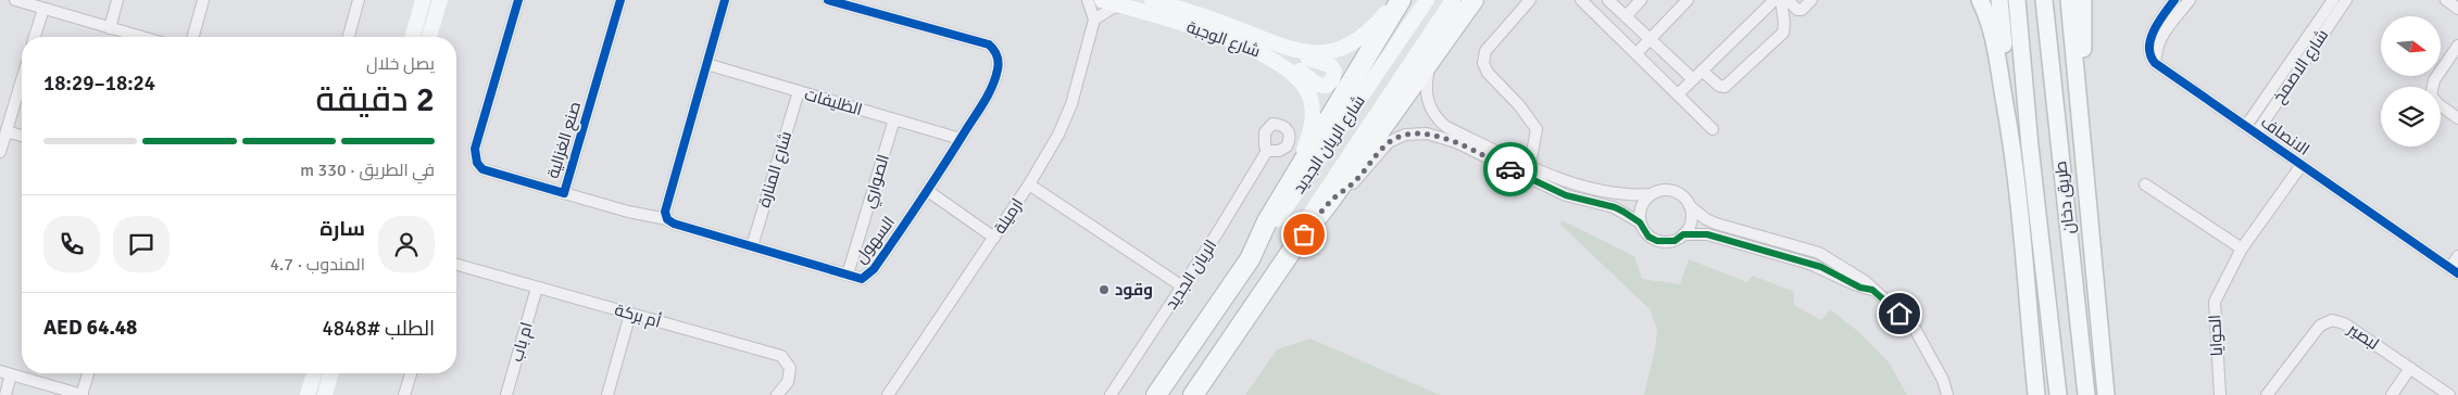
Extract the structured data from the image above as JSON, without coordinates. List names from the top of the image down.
{
  "streets": {
    "highway": ["شارع الريان الجديد"],
    "main road": ["طريق دخان"],
    "street": [
      "شارع الوجبة",
      "شارع الاصمخ",
      "الظليفات",
      "الانصاف",
      "صنع الغزالية",
      "شارع المنارة",
      "الصواري",
      "ارميلة",
      "السهول",
      "الريان الجديد",
      "أم بركة",
      "الحوايا",
      "لبصير",
      "ام باب"
    ]
  },
  "crossings": [
    ["شارع الاصمخ", "الانصاف"],
    ["الظليفات", "شارع المنارة"],
    ["الظليفات", "الصواري"],
    ["الظليفات", "السهول"],
    ["الانصاف", "الحوايا"],
    ["صنع الغزالية", "السهول"],
    ["شارع المنارة", "السهول"],
    ["الصواري", "السهول"],
    ["أم بركة", "ام باب"]
  ],
  "places": ["وقود"],
  "north": "right",
  "page": {
    "heading": ["2 دقيقة", "يصل خلال", "18:24–18:29"],
    "panel": [
      "سارة",
      "المندوب · 4.7",
      "الطلب #4848",
      "AED 64.48"
    ],
    "bar": "في الطريق · 330 m"
  }
}
